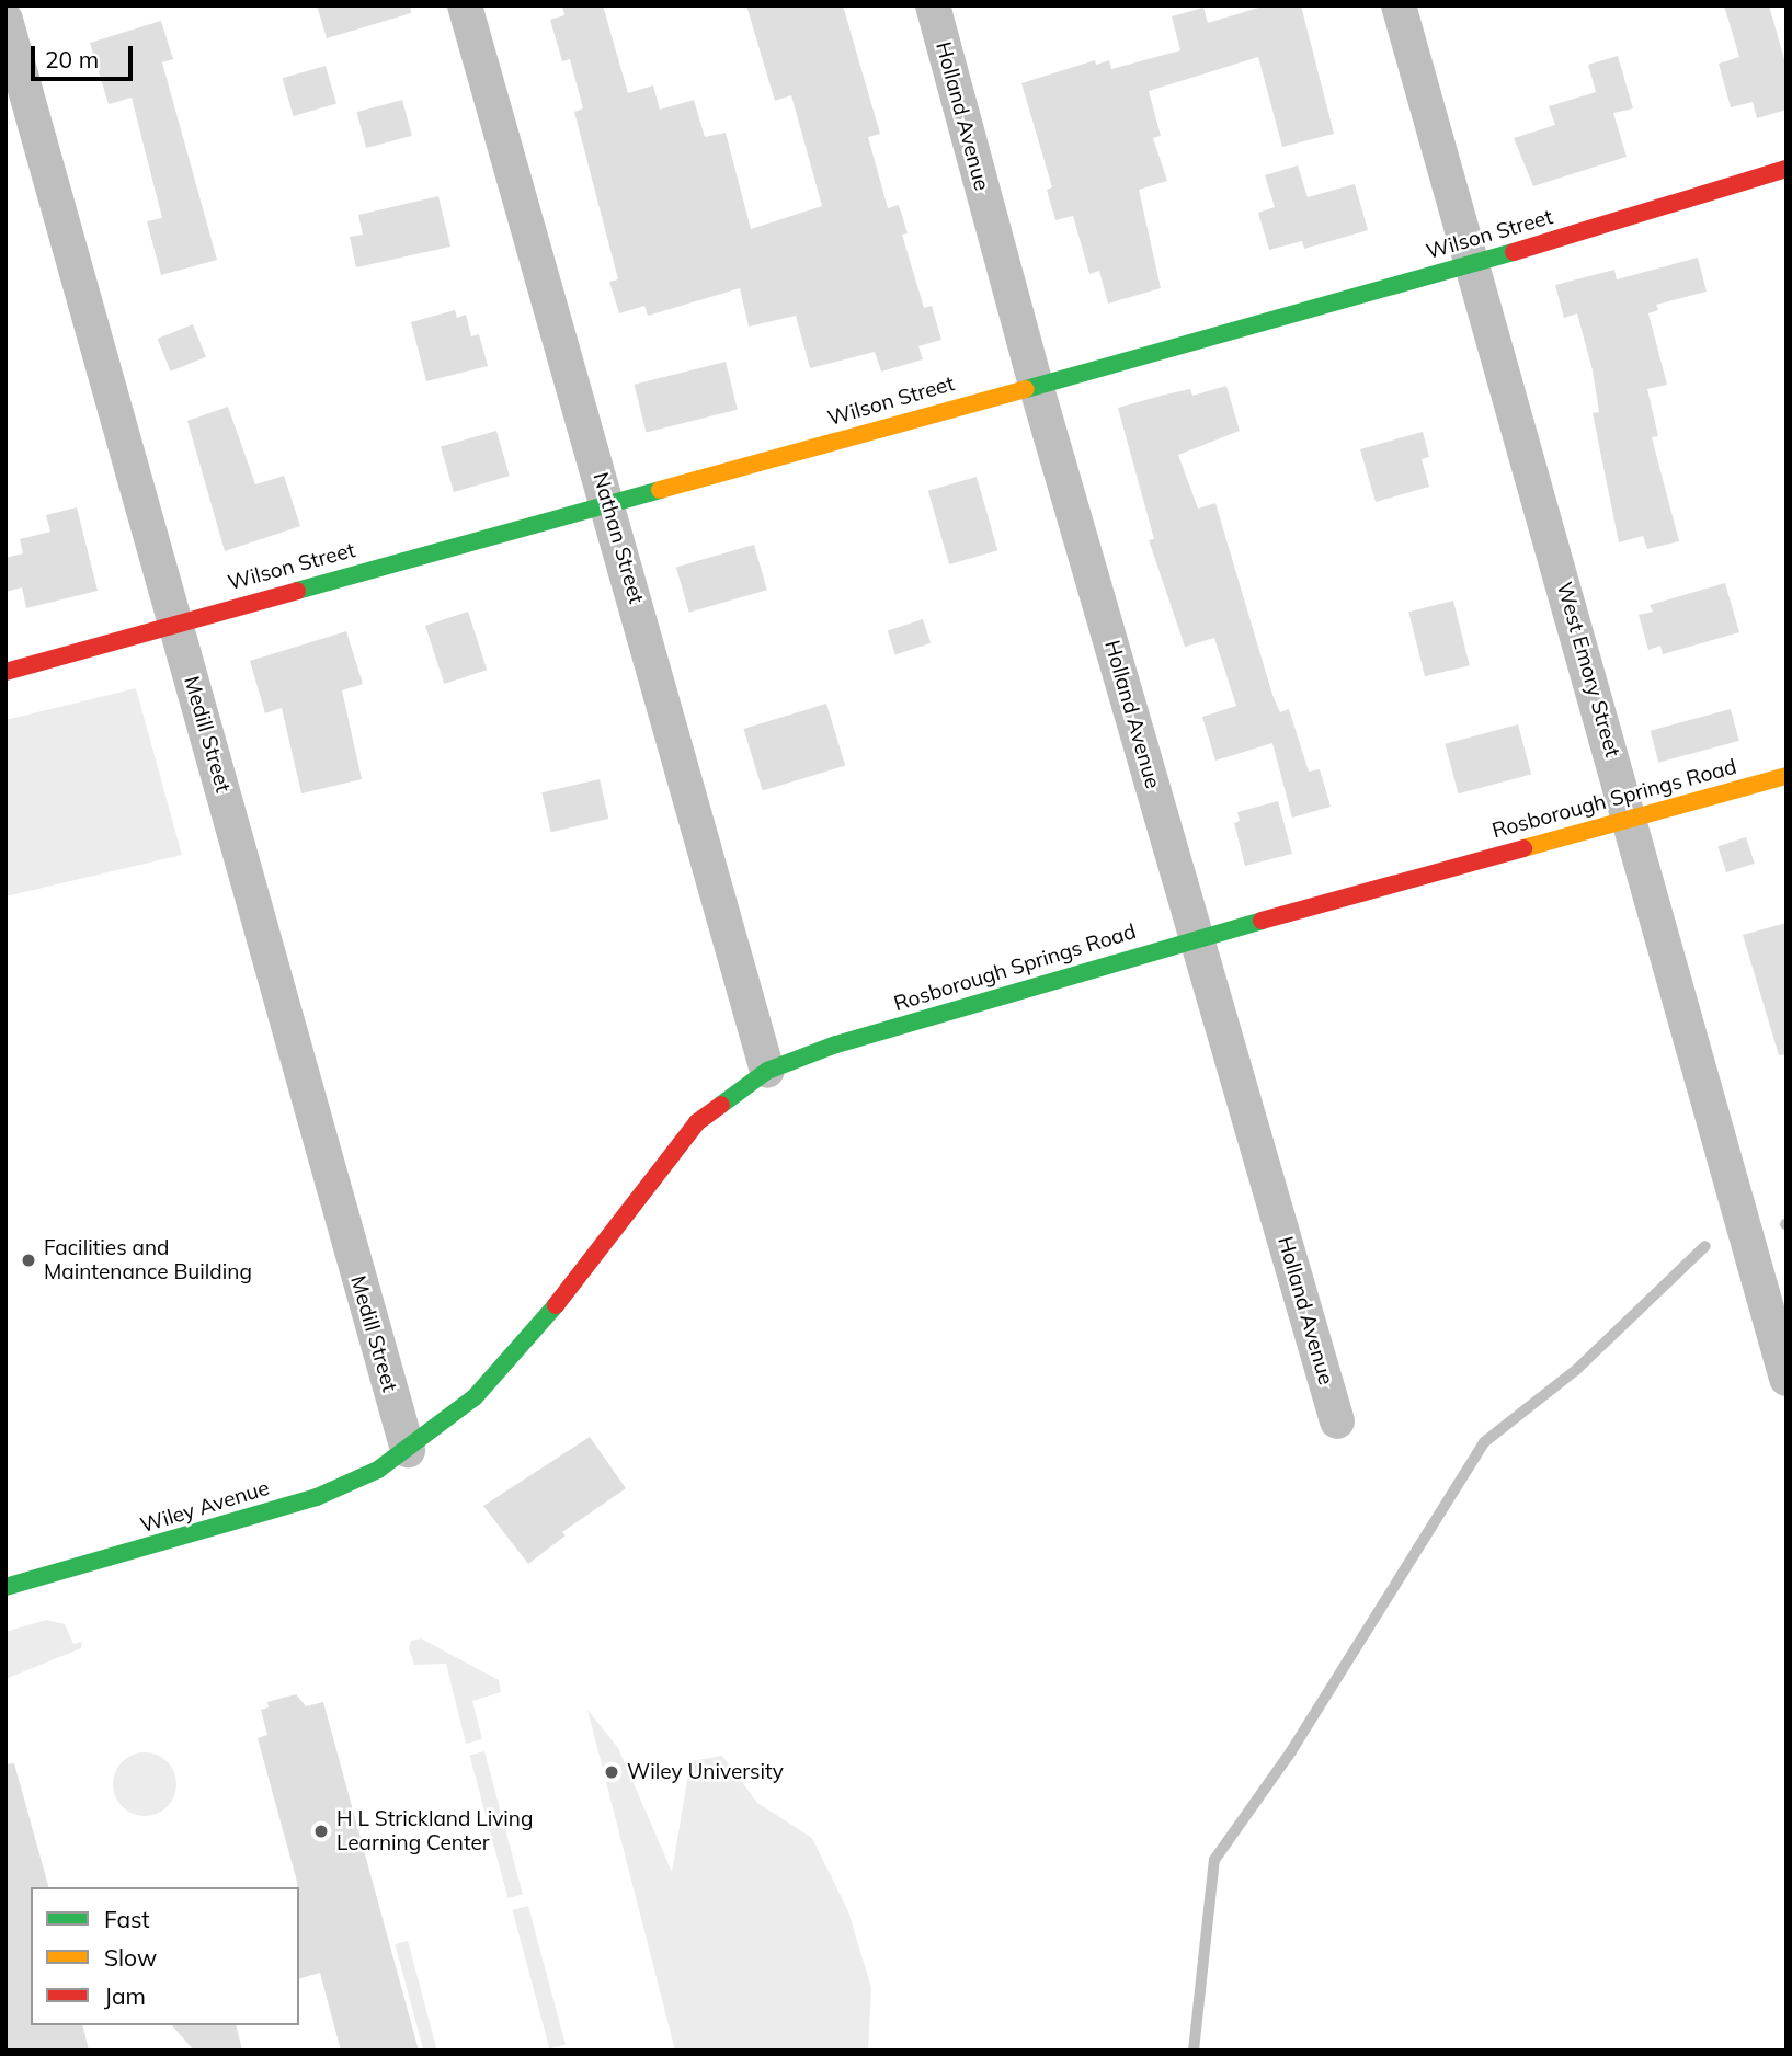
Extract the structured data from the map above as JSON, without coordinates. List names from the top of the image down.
{
  "streets": {
    "street": [
      "Holland Avenue",
      "Wilson Street",
      "Nathan Street",
      "West Emory Street",
      "Medill Street",
      "Rosborough Springs Road",
      "Wiley Avenue"
    ]
  },
  "crossings": [
    ["Holland Avenue", "Wilson Street"],
    ["Holland Avenue", "Rosborough Springs Road"],
    ["Wilson Street", "Nathan Street"],
    ["Wilson Street", "West Emory Street"],
    ["Wilson Street", "Medill Street"],
    ["Nathan Street", "Rosborough Springs Road"],
    ["West Emory Street", "Rosborough Springs Road"],
    ["Medill Street", "Rosborough Springs Road"],
    ["Medill Street", "Wiley Avenue"],
    ["Rosborough Springs Road", "Wiley Avenue"]
  ],
  "places": ["Facilities and Maintenance Building", "Wiley University", "H L Strickland Living Learning Center"],
  "legend": ["Fast", "Slow", "Jam"],
  "scale_bar": "20 m"
}
